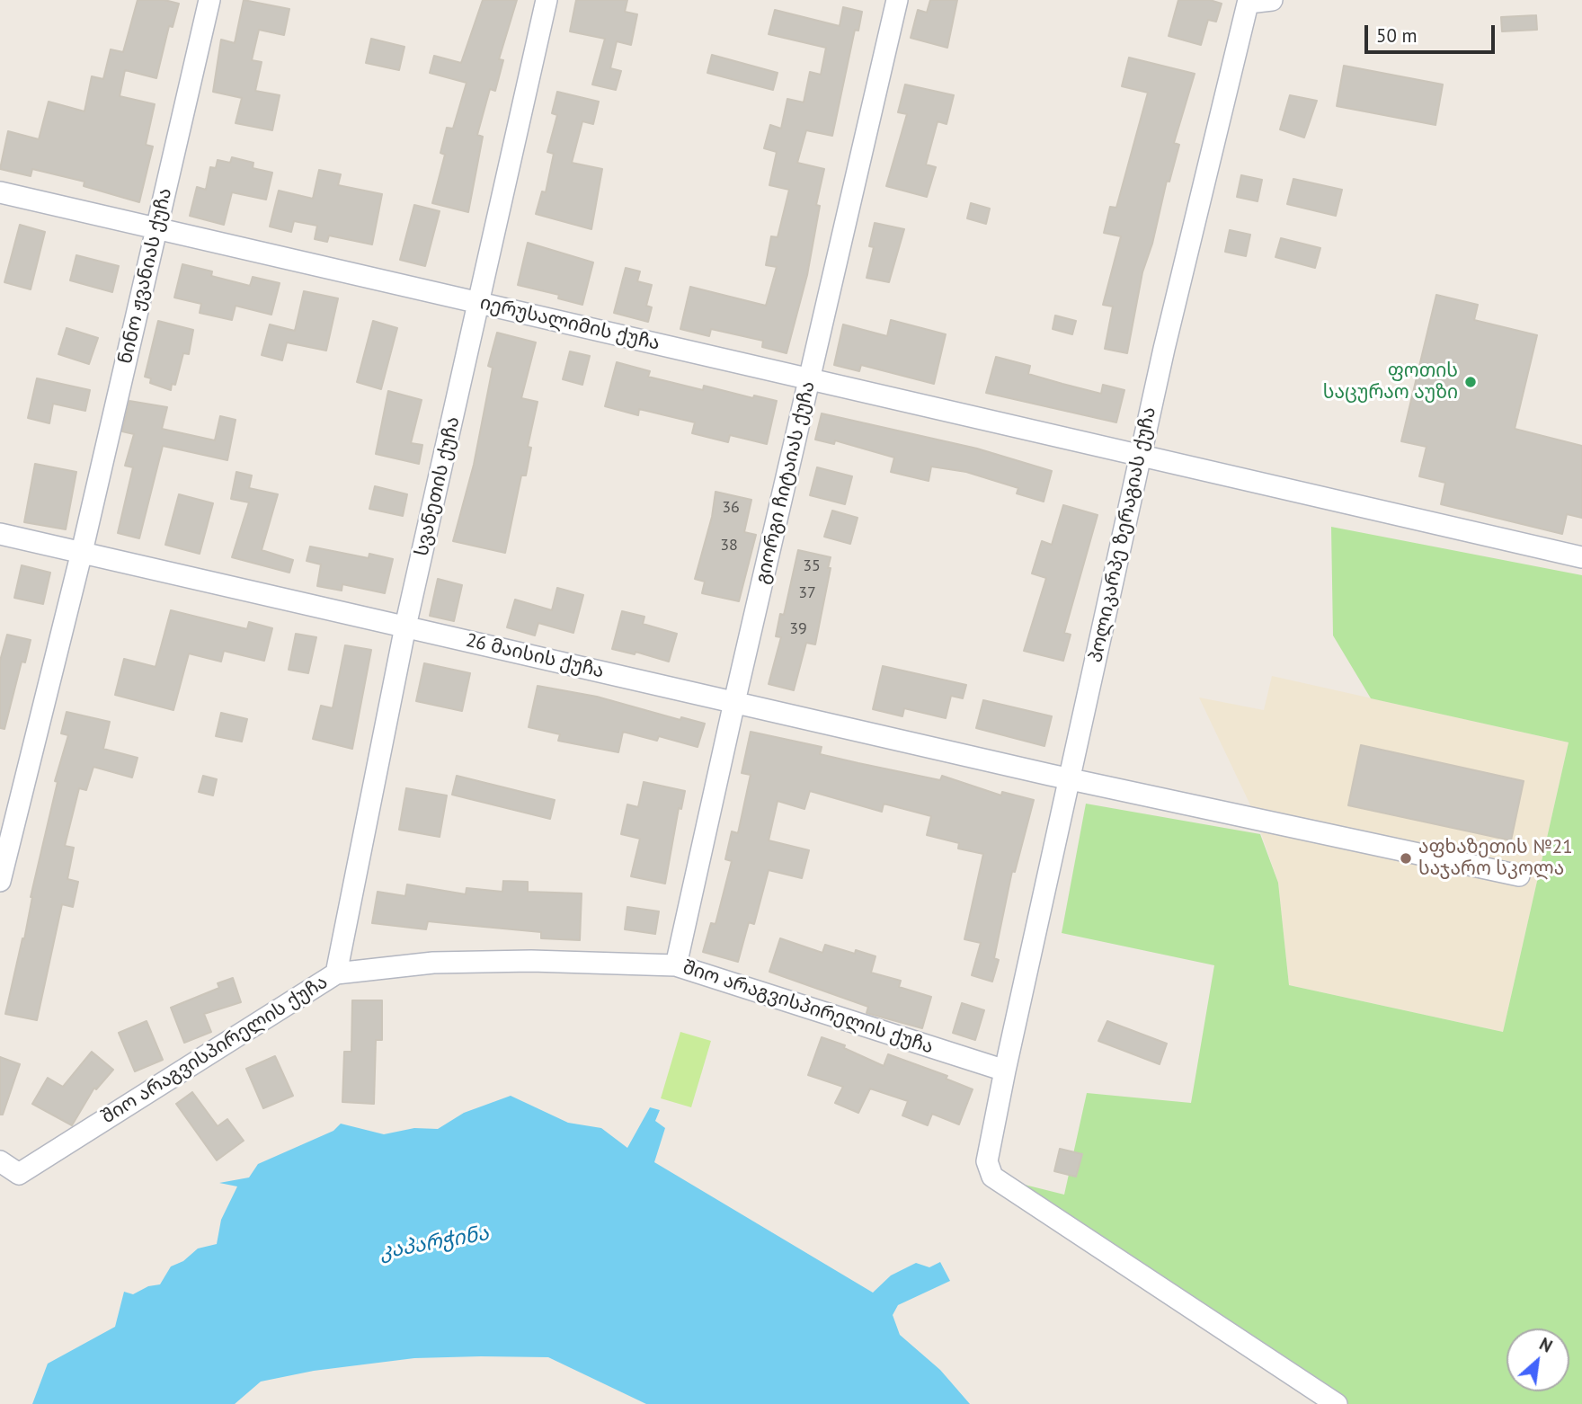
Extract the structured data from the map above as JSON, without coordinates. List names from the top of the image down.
{
  "streets": {
    "street": [
      "ნინო ჟვანიას ქუჩა",
      "იერუსალიმის ქუჩა",
      "გიორგი ჩიტაიას ქუჩა",
      "სვანეთის ქუჩა",
      "პოლიკარპე ზერაგიას ქუჩა",
      "26 მაისის ქუჩა",
      "შიო არაგვისპირელის ქუჩა"
    ]
  },
  "crossings": [
    ["ნინო ჟვანიას ქუჩა", "იერუსალიმის ქუჩა"],
    ["ნინო ჟვანიას ქუჩა", "26 მაისის ქუჩა"],
    ["იერუსალიმის ქუჩა", "გიორგი ჩიტაიას ქუჩა"],
    ["იერუსალიმის ქუჩა", "სვანეთის ქუჩა"],
    ["იერუსალიმის ქუჩა", "პოლიკარპე ზერაგიას ქუჩა"],
    ["გიორგი ჩიტაიას ქუჩა", "26 მაისის ქუჩა"],
    ["გიორგი ჩიტაიას ქუჩა", "შიო არაგვისპირელის ქუჩა"],
    ["სვანეთის ქუჩა", "26 მაისის ქუჩა"],
    ["სვანეთის ქუჩა", "შიო არაგვისპირელის ქუჩა"],
    ["პოლიკარპე ზერაგიას ქუჩა", "26 მაისის ქუჩა"],
    ["პოლიკარპე ზერაგიას ქუჩა", "შიო არაგვისპირელის ქუჩა"]
  ],
  "water": ["კაპარჭინა"],
  "places": ["ფოთის საცურაო აუზი", "აფხაზეთის №21 საჯარო სკოლა"],
  "house_numbers": [
    "36",
    "38",
    "35",
    "37",
    "39"
  ],
  "scale_bar": "50 m",
  "north": "top right"
}
